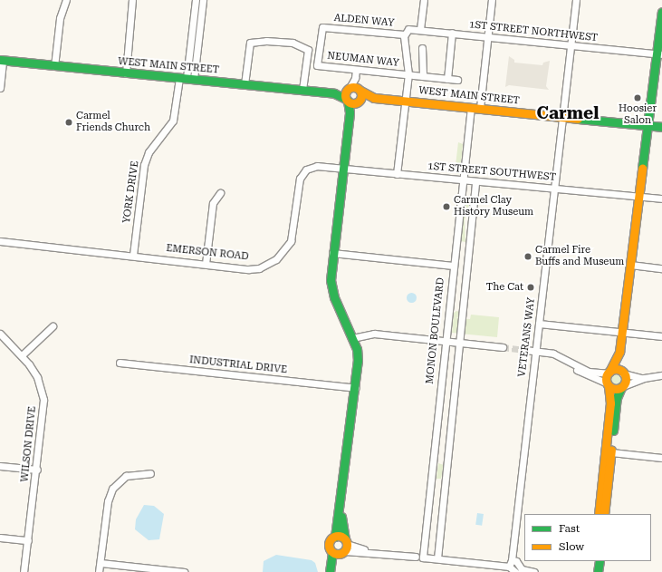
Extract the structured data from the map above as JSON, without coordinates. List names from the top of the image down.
{
  "streets": {
    "main road": ["WEST MAIN STREET"],
    "street": [
      "ALDEN WAY",
      "1ST STREET NORTHWEST",
      "NEUMAN WAY",
      "1ST STREET SOUTHWEST",
      "YORK DRIVE",
      "EMERSON ROAD",
      "MONON BOULEVARD",
      "VETERANS WAY",
      "INDUSTRIAL DRIVE",
      "WILSON DRIVE"
    ]
  },
  "crossings": [
    ["ALDEN WAY", "1ST STREET NORTHWEST"],
    ["ALDEN WAY", "NEUMAN WAY"],
    ["1ST STREET NORTHWEST", "MONON BOULEVARD"],
    ["1ST STREET NORTHWEST", "VETERANS WAY"],
    ["WEST MAIN STREET", "YORK DRIVE"],
    ["WEST MAIN STREET", "MONON BOULEVARD"],
    ["WEST MAIN STREET", "VETERANS WAY"],
    ["1ST STREET SOUTHWEST", "EMERSON ROAD"],
    ["1ST STREET SOUTHWEST", "MONON BOULEVARD"],
    ["1ST STREET SOUTHWEST", "VETERANS WAY"],
    ["YORK DRIVE", "EMERSON ROAD"]
  ],
  "districts": ["Carmel"],
  "places": [
    "Hoosier Salon",
    "Carmel Friends Church",
    "Carmel Clay History Museum",
    "Carmel Fire Buffs and Museum",
    "The Cat"
  ],
  "legend": ["Fast", "Slow"]
}
